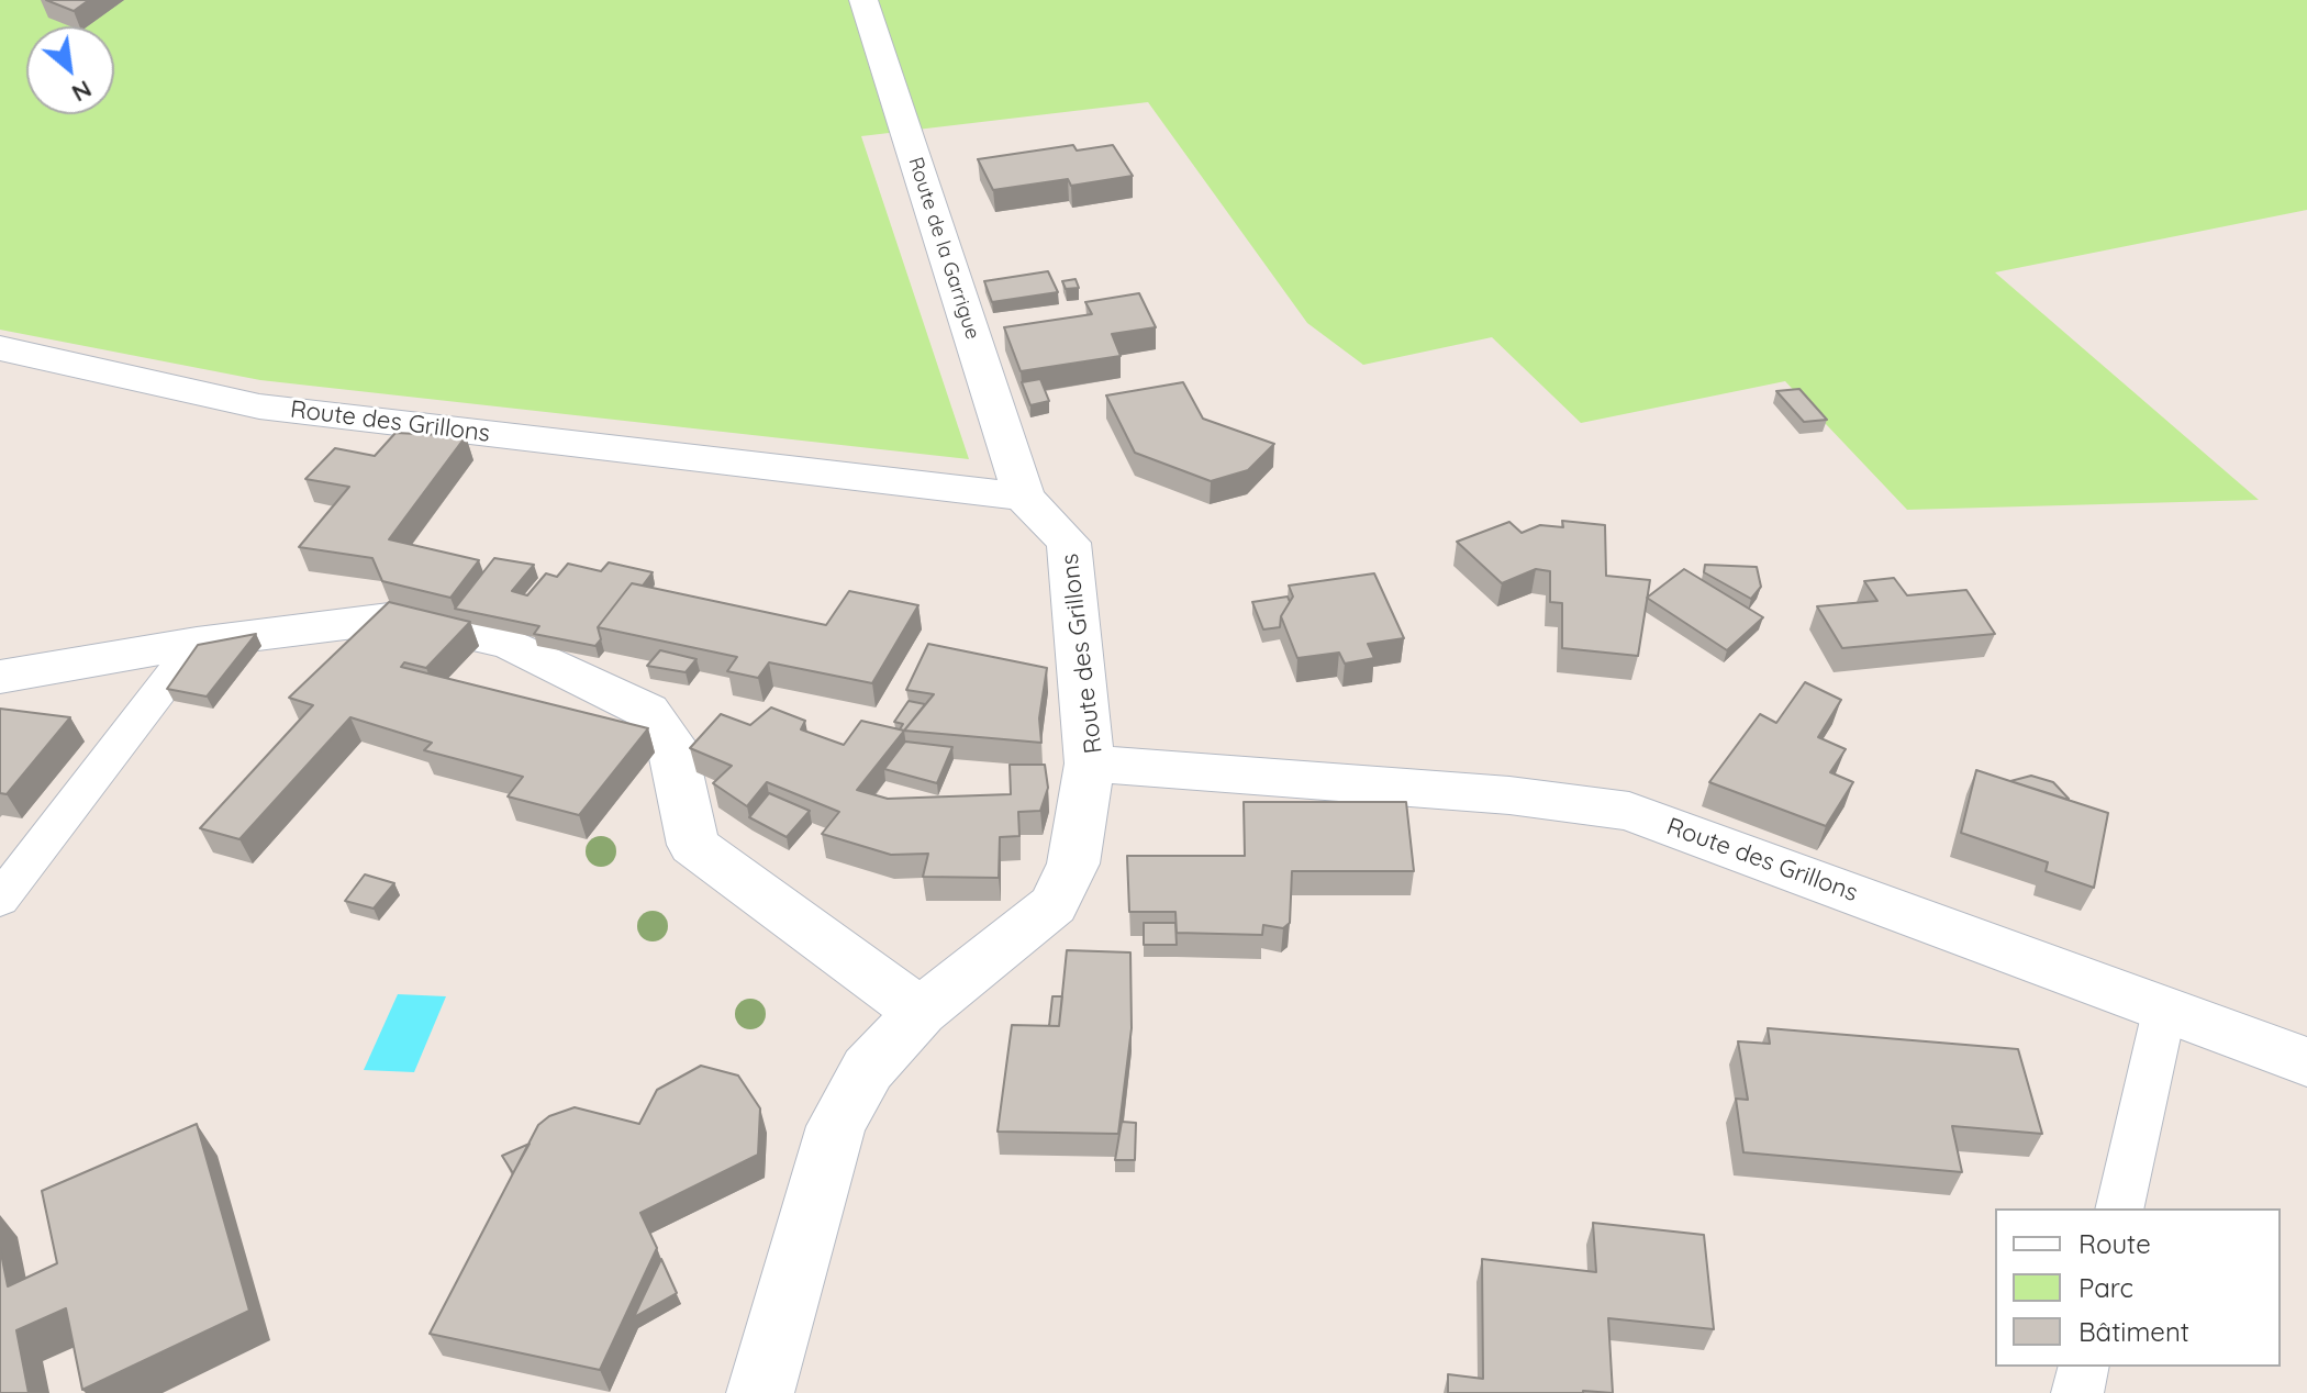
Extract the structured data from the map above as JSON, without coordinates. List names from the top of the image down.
{
  "streets": {
    "street": ["Route de la Garrigue", "Route des Grillons"]
  },
  "crossings": [
    ["Route de la Garrigue", "Route des Grillons"]
  ],
  "legend": ["Route", "Parc", "Bâtiment"],
  "north": "bottom right"
}
